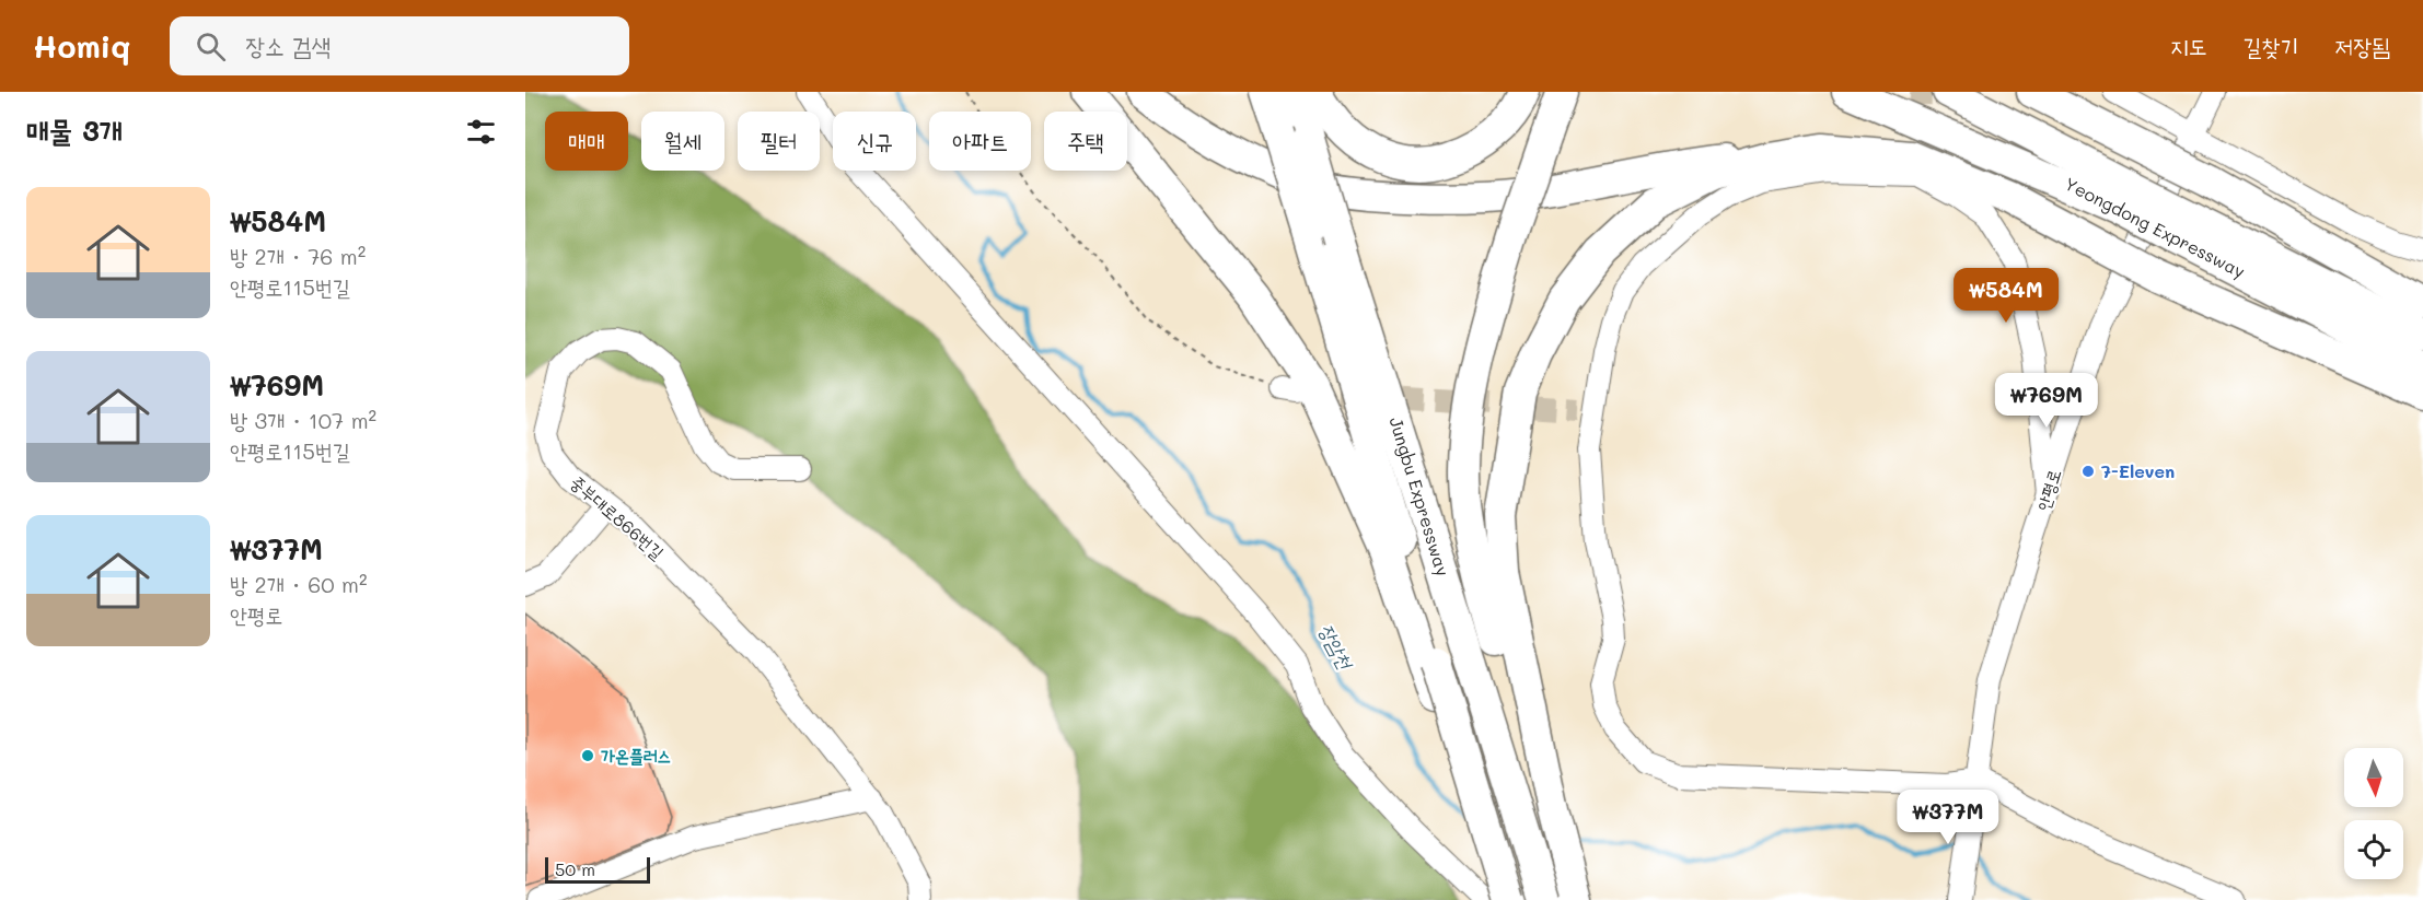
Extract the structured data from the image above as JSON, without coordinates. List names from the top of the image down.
{
  "streets": {
    "highway": ["Yeongdong Expressway", "Jungbu Expressway"],
    "street": ["안평로", "중부대로866번길"]
  },
  "water": ["장암천"],
  "places": ["7-Eleven", "가온플러스"],
  "scale_bar": "50 m",
  "north": "bottom",
  "page": {
    "header": "Homiq",
    "search": "장소 검색",
    "nav": ["지도", "길찾기", "저장됨"],
    "heading": "매물 3개",
    "chip": [
      "매매",
      "월세",
      "필터",
      "신규",
      "아파트",
      "주택"
    ],
    "list": [
      {
        "name": "₩584M",
        "note": "방 2개 · 76 m² · 안평로115번길"
      },
      {
        "name": "₩769M",
        "note": "방 3개 · 107 m² · 안평로115번길"
      },
      {
        "name": "₩377M",
        "note": "방 2개 · 60 m² · 안평로"
      }
    ],
    "price": ["₩584M", "₩769M", "₩377M"],
    "scale": "50 m"
  }
}
